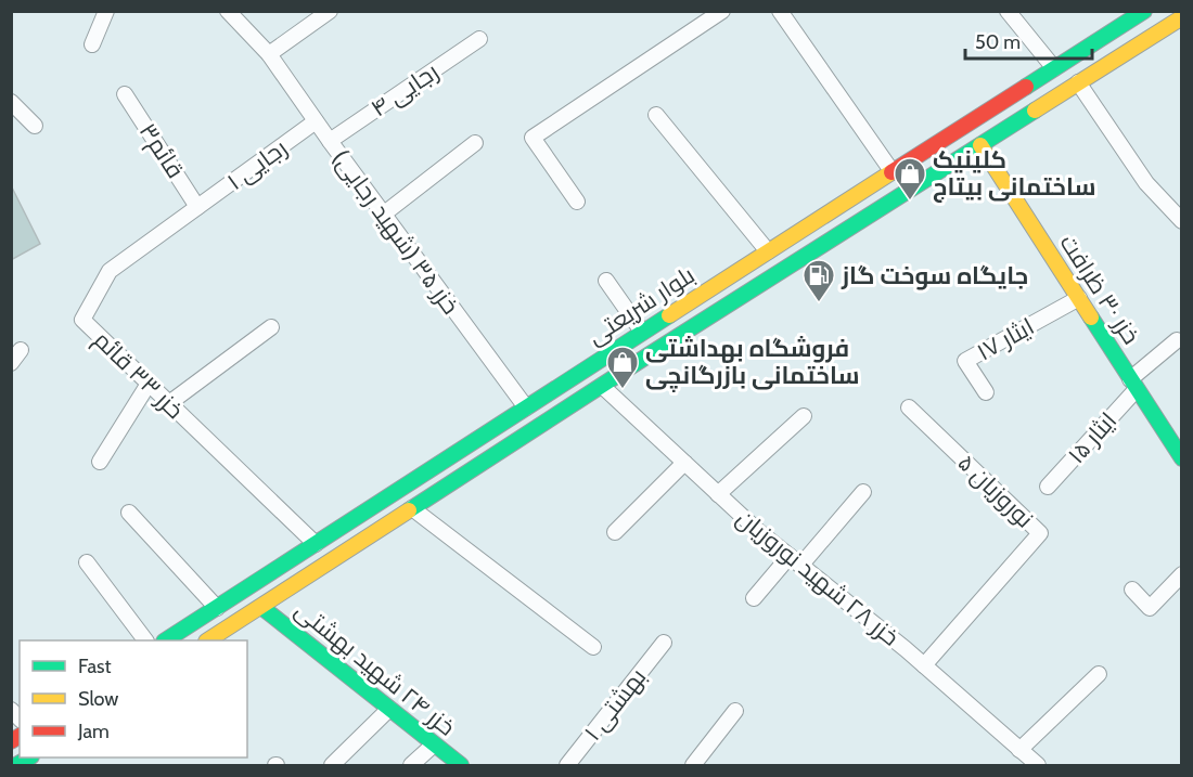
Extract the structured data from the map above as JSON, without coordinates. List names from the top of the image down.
{
  "streets": {
    "main road": ["خزر ۳۰ ظرافت", "بلوار شریعتی", "خزر ۲۴ شهید بهشتی"],
    "street": [
      "رجایی ۴",
      "قائم۳",
      "رجایی ۱",
      "خزر ۳۵ (شهید رجایی)",
      "ایثار ۱۷",
      "خزر ۳۳ قائم",
      "ایثار ۱۵",
      "نوروزیان ۵",
      "خزر ۲۸ شهید نوروزیان",
      "بهشتی ۱"
    ]
  },
  "crossings": [
    ["رجایی ۴", "خزر ۳۵ (شهید رجایی)"],
    ["قائم۳", "رجایی ۱"],
    ["قائم۳", "خزر ۳۳ قائم"],
    ["رجایی ۱", "خزر ۳۵ (شهید رجایی)"],
    ["رجایی ۱", "خزر ۳۳ قائم"],
    ["خزر ۳۵ (شهید رجایی)", "بلوار شریعتی"],
    ["خزر ۳۰ ظرافت", "بلوار شریعتی"],
    ["خزر ۳۰ ظرافت", "ایثار ۱۷"],
    ["خزر ۳۰ ظرافت", "ایثار ۱۵"],
    ["بلوار شریعتی", "خزر ۳۳ قائم"],
    ["بلوار شریعتی", "خزر ۲۸ شهید نوروزیان"],
    ["بلوار شریعتی", "خزر ۲۴ شهید بهشتی"],
    ["نوروزیان ۵", "خزر ۲۸ شهید نوروزیان"]
  ],
  "places": {
    "shop": ["کلینیک ساختمانی بیتاج", "فروشگاه بهداشتی ساختمانی بازرگانچی"],
    "fuel station": ["جایگاه سوخت گاز"]
  },
  "legend": ["Fast", "Slow", "Jam"],
  "scale_bar": "50 m"
}
